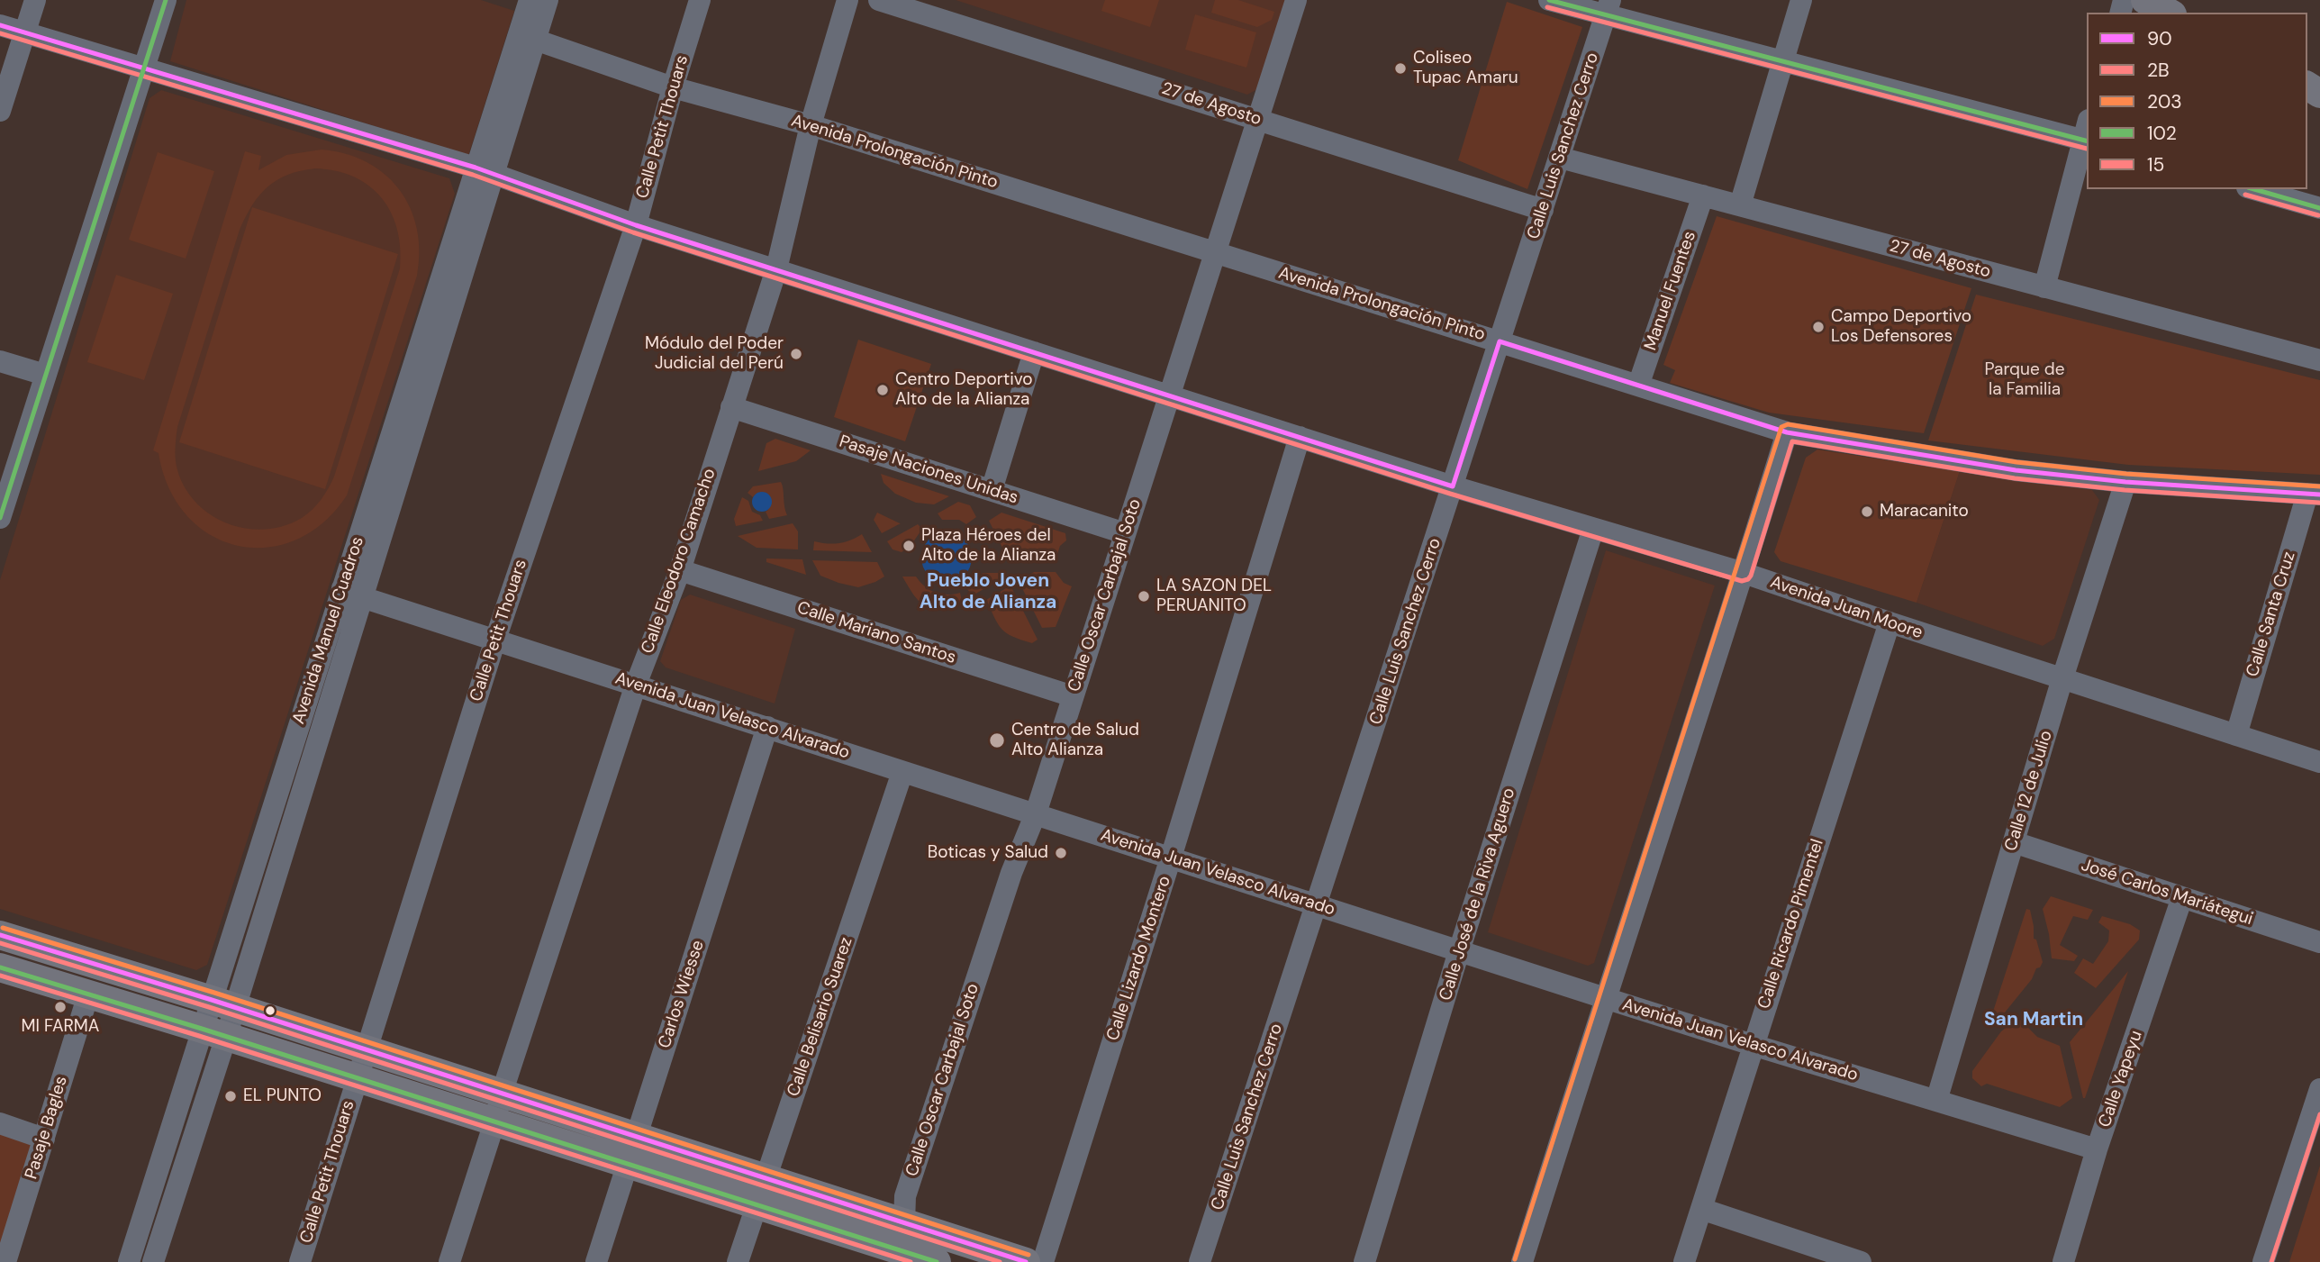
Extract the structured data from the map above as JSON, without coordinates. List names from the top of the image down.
{
  "streets": {
    "street": [
      "27 de Agosto",
      "Calle Petit Thouars",
      "Calle Luis Sanchez Cerro",
      "Avenida Prolongación Pinto",
      "Manuel Fuentes",
      "Pasaje Naciones Unidas",
      "Calle Eleodoro Camacho",
      "Calle Oscar Carbajal Soto",
      "Avenida Juan Moore",
      "Calle Santa Cruz",
      "Avenida Manuel Cuadros",
      "Calle Mariano Santos",
      "Avenida Juan Velasco Alvarado",
      "Calle 12 de Julio",
      "José Carlos Mariátegui",
      "Calle José de la Riva Aguero",
      "Calle Ricardo Pimentel",
      "Calle Lizardo Montero",
      "Carlos Wiesse",
      "Calle Belisario Suarez",
      "Calle Yapeyu",
      "Pasaje Bagles"
    ]
  },
  "crossings": [
    ["27 de Agosto", "Calle Luis Sanchez Cerro"],
    ["27 de Agosto", "Manuel Fuentes"],
    ["27 de Agosto", "Calle Oscar Carbajal Soto"],
    ["Calle Petit Thouars", "Avenida Prolongación Pinto"],
    ["Calle Petit Thouars", "Avenida Juan Moore"],
    ["Calle Petit Thouars", "Avenida Juan Velasco Alvarado"],
    ["Calle Luis Sanchez Cerro", "Avenida Prolongación Pinto"],
    ["Calle Luis Sanchez Cerro", "Avenida Juan Moore"],
    ["Calle Luis Sanchez Cerro", "Avenida Juan Velasco Alvarado"],
    ["Avenida Prolongación Pinto", "Manuel Fuentes"],
    ["Avenida Prolongación Pinto", "Calle Eleodoro Camacho"],
    ["Avenida Prolongación Pinto", "Calle Oscar Carbajal Soto"],
    ["Avenida Prolongación Pinto", "Calle Santa Cruz"],
    ["Avenida Prolongación Pinto", "Avenida Manuel Cuadros"],
    ["Avenida Prolongación Pinto", "Calle 12 de Julio"],
    ["Pasaje Naciones Unidas", "Calle Eleodoro Camacho"],
    ["Pasaje Naciones Unidas", "Calle Oscar Carbajal Soto"],
    ["Calle Eleodoro Camacho", "Avenida Juan Moore"],
    ["Calle Eleodoro Camacho", "Calle Mariano Santos"],
    ["Calle Eleodoro Camacho", "Avenida Juan Velasco Alvarado"],
    ["Calle Oscar Carbajal Soto", "Avenida Juan Moore"],
    ["Calle Oscar Carbajal Soto", "Calle Mariano Santos"],
    ["Calle Oscar Carbajal Soto", "Avenida Juan Velasco Alvarado"],
    ["Avenida Juan Moore", "Calle Santa Cruz"],
    ["Avenida Juan Moore", "Avenida Manuel Cuadros"],
    ["Avenida Juan Moore", "Calle 12 de Julio"],
    ["Avenida Juan Moore", "Calle José de la Riva Aguero"],
    ["Avenida Juan Moore", "Calle Ricardo Pimentel"],
    ["Avenida Juan Moore", "Calle Lizardo Montero"],
    ["Avenida Manuel Cuadros", "Avenida Juan Velasco Alvarado"],
    ["Avenida Juan Velasco Alvarado", "Calle 12 de Julio"],
    ["Avenida Juan Velasco Alvarado", "Calle José de la Riva Aguero"],
    ["Avenida Juan Velasco Alvarado", "Calle Ricardo Pimentel"],
    ["Avenida Juan Velasco Alvarado", "Calle Lizardo Montero"],
    ["Avenida Juan Velasco Alvarado", "Carlos Wiesse"],
    ["Avenida Juan Velasco Alvarado", "Calle Belisario Suarez"],
    ["Avenida Juan Velasco Alvarado", "Calle Yapeyu"],
    ["Calle 12 de Julio", "José Carlos Mariátegui"],
    ["José Carlos Mariátegui", "Calle Yapeyu"]
  ],
  "districts": ["Pueblo Joven Alto de Alianza", "San Martin"],
  "parks": ["Parque de la Familia"],
  "places": [
    "Coliseo Tupac Amaru",
    "Campo Deportivo Los Defensores",
    "Módulo del Poder Judicial del Perú",
    "Centro Deportivo Alto de la Alianza",
    "Maracanito",
    "Plaza Héroes del Alto de la Alianza",
    "LA SAZON DEL PERUANITO",
    "Centro de Salud Alto Alianza",
    "Boticas y Salud",
    "MI FARMA",
    "EL PUNTO"
  ],
  "lines": [
    "transit line 102",
    "transit line 15",
    "transit line 90",
    "transit line 2B",
    "transit line 203"
  ],
  "legend": [
    "90",
    "2B",
    "203",
    "102",
    "15"
  ]
}
